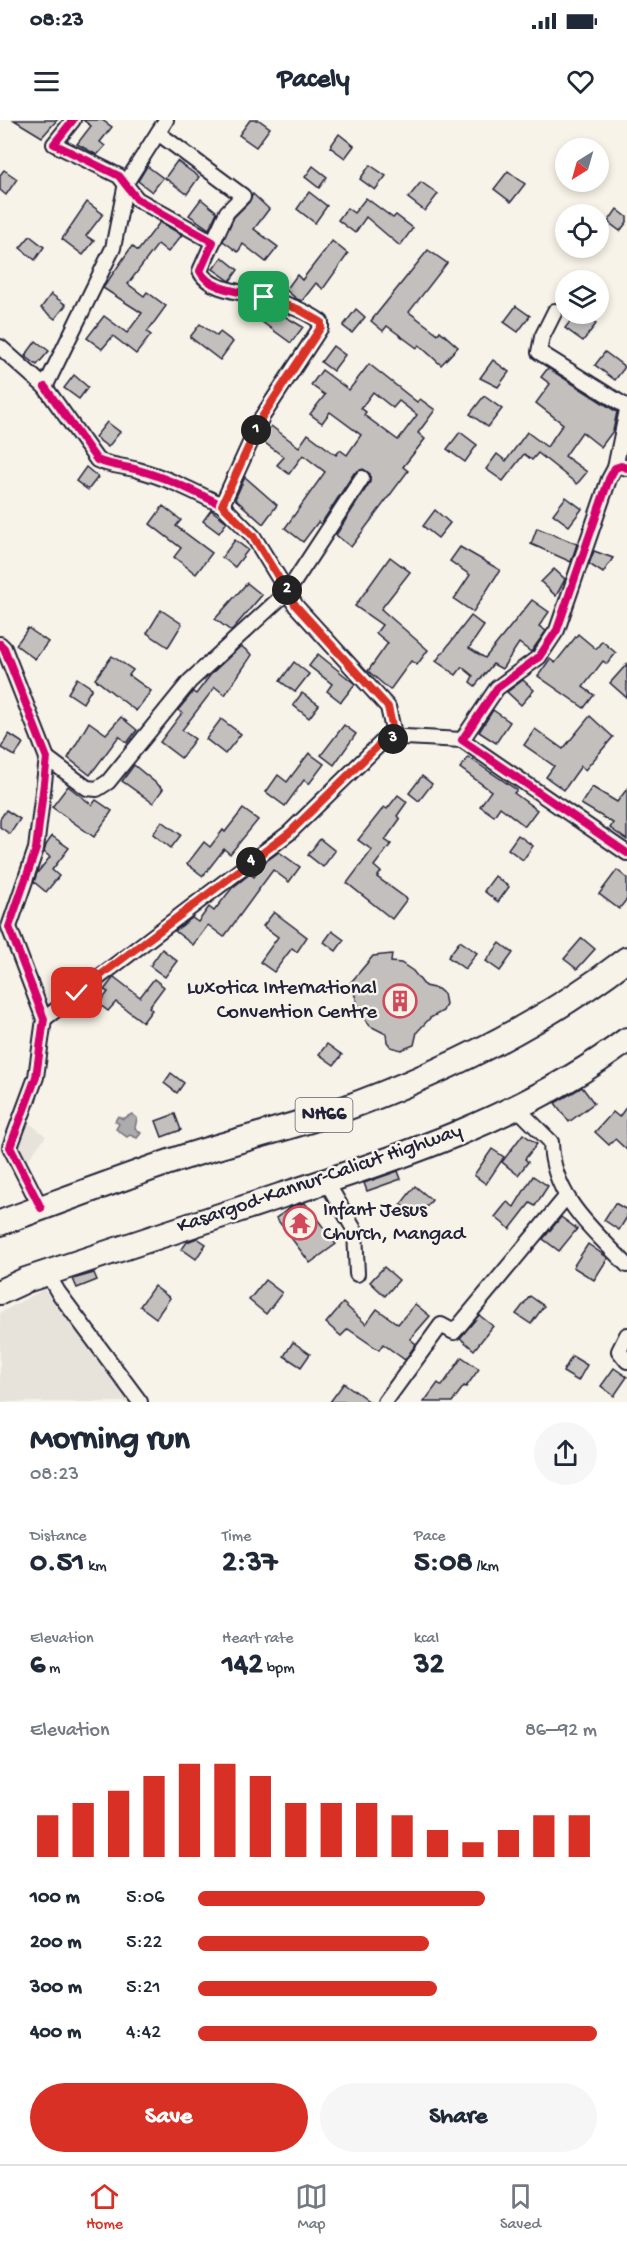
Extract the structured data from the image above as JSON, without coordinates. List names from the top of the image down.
{
  "streets": {
    "highway": ["NH66", "Kasargod-Kannur-Calicut Highway"]
  },
  "places": {
    "building": ["Luxotica International Convention Centre"],
    "temple": ["Infant Jesus Church, Mangad"]
  },
  "north": "bottom left",
  "page": {
    "status": "08:23",
    "header": "Pacely",
    "pins": [
      "1",
      "2",
      "3",
      "4"
    ],
    "heading": ["Morning run", "08:23"],
    "stats": [
      ["Distance", "0.51 km"],
      ["Time", "2:37"],
      ["Pace", "5:08 /km"],
      ["Elevation", "6 m"],
      ["Heart rate", "142 bpm"],
      ["kcal", "32"]
    ],
    "chart": ["Elevation", "86–92 m"],
    "list": [
      {
        "name": "100 m",
        "note": "5:06"
      },
      {
        "name": "200 m",
        "note": "5:22"
      },
      {
        "name": "300 m",
        "note": "5:21"
      },
      {
        "name": "400 m",
        "note": "4:42"
      }
    ],
    "buttons": ["Save", "Share"],
    "tabs": ["Home", "Map", "Saved"]
  }
}
